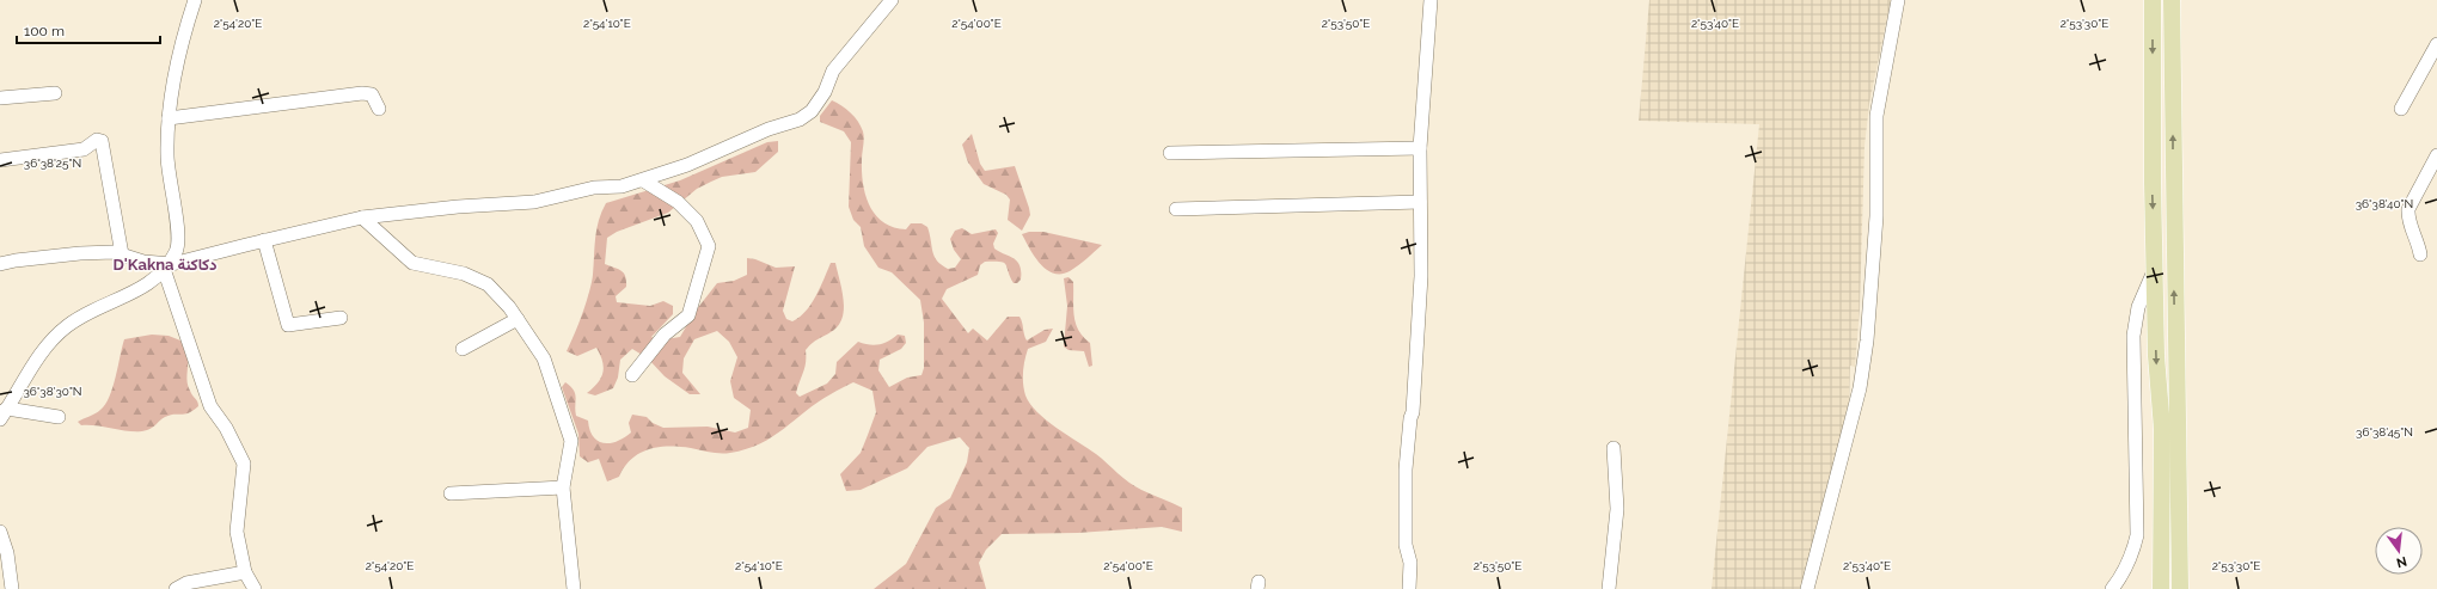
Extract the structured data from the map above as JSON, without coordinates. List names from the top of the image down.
{
  "districts": ["D'Kakna دكاكنة"],
  "scale_bar": "100 m",
  "north": "bottom",
  "coordinates": [
    "2°54'20\"E",
    "2°54'10\"E",
    "2°54'00\"E",
    "2°53'50\"E",
    "2°53'40\"E",
    "2°53'30\"E",
    "36°38'25\"N",
    "36°38'40\"N",
    "36°38'30\"N",
    "36°38'45\"N"
  ]
}
